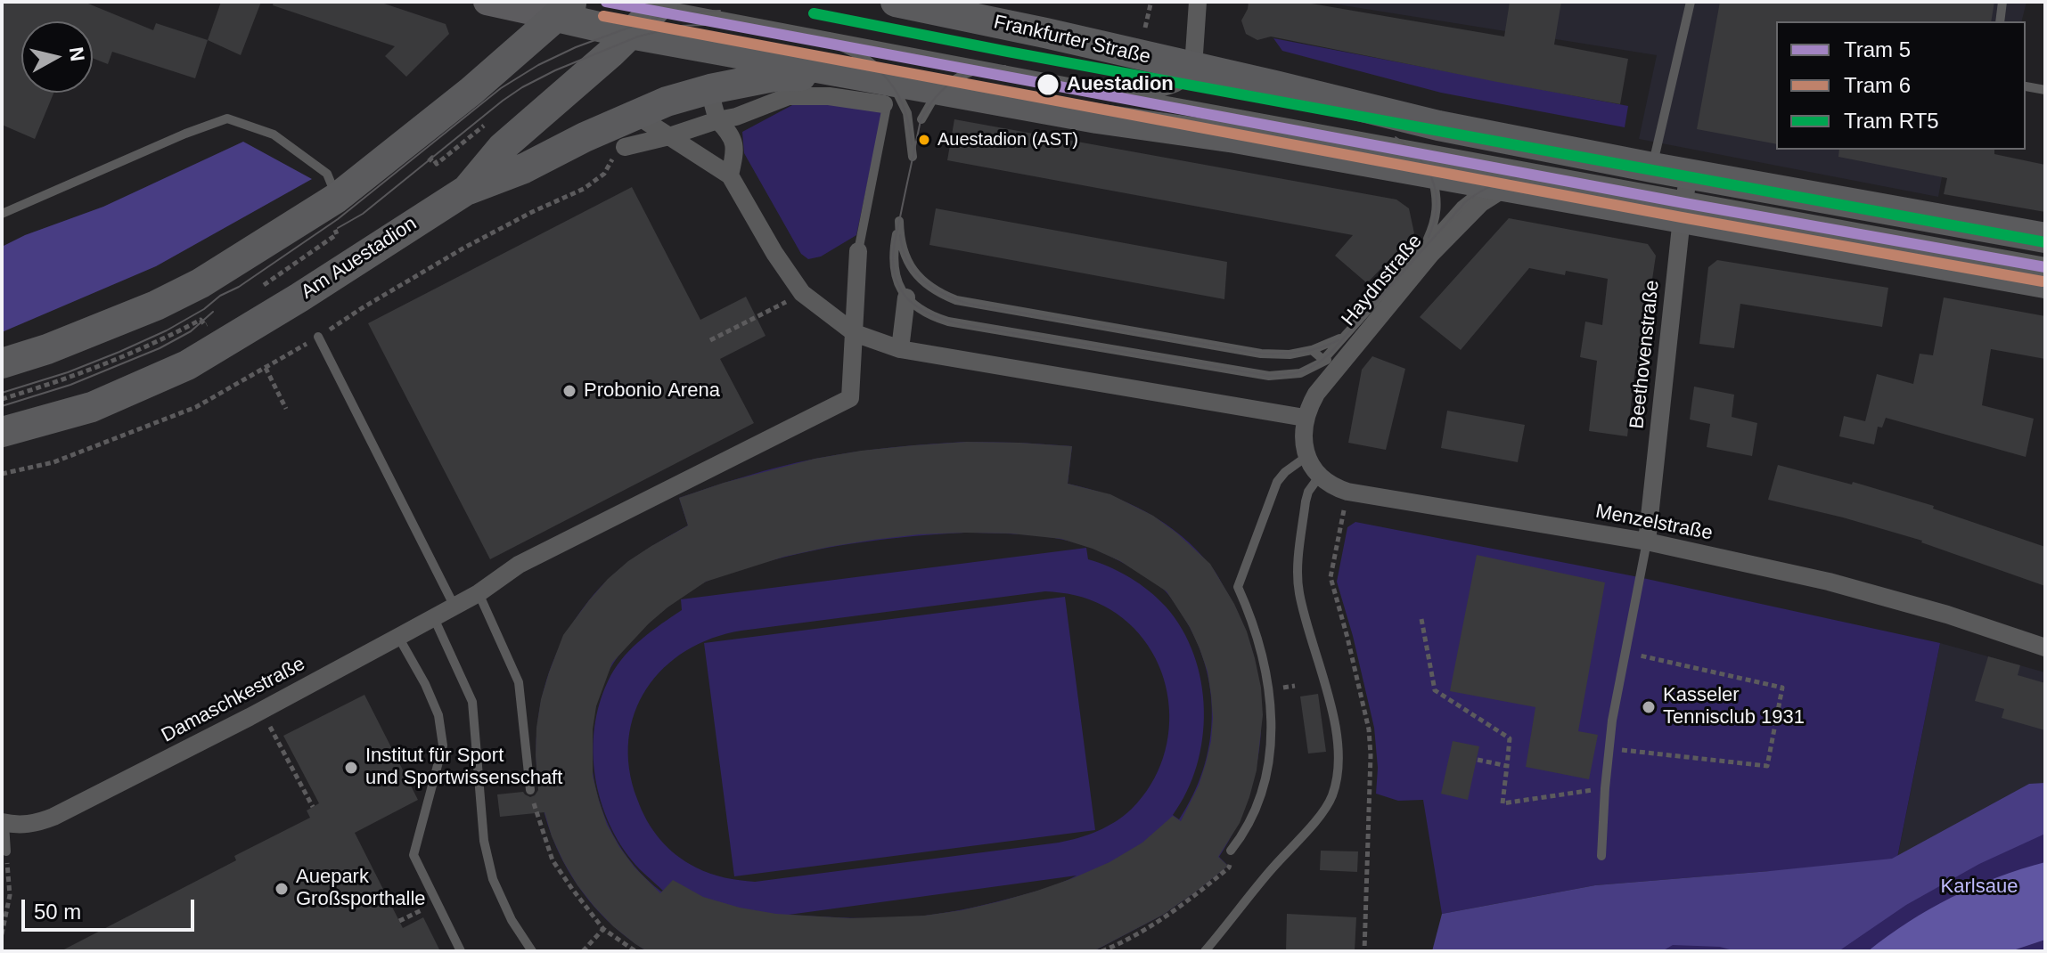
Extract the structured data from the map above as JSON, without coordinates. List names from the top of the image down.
{
  "streets": {
    "main road": ["Frankfurter Straße", "Am Auestadion"],
    "street": [
      "Haydnstraße",
      "Beethovenstraße",
      "Menzelstraße",
      "Damaschkestraße"
    ]
  },
  "crossings": [
    ["Frankfurter Straße", "Am Auestadion"],
    ["Frankfurter Straße", "Haydnstraße"],
    ["Frankfurter Straße", "Beethovenstraße"],
    ["Haydnstraße", "Menzelstraße"],
    ["Beethovenstraße", "Menzelstraße"]
  ],
  "parks": ["Karlsaue"],
  "places": [
    "Auestadion",
    "Auestadion (AST)",
    "Probonio Arena",
    "Kasseler Tennisclub 1931",
    "Institut für Sport und Sportwissenschaft",
    "Auepark Großsporthalle"
  ],
  "lines": ["tram line 5", "tram line RT5", "tram line 6"],
  "legend": ["Tram 5", "Tram 6", "Tram RT5"],
  "scale_bar": "50 m",
  "north": "right"
}
